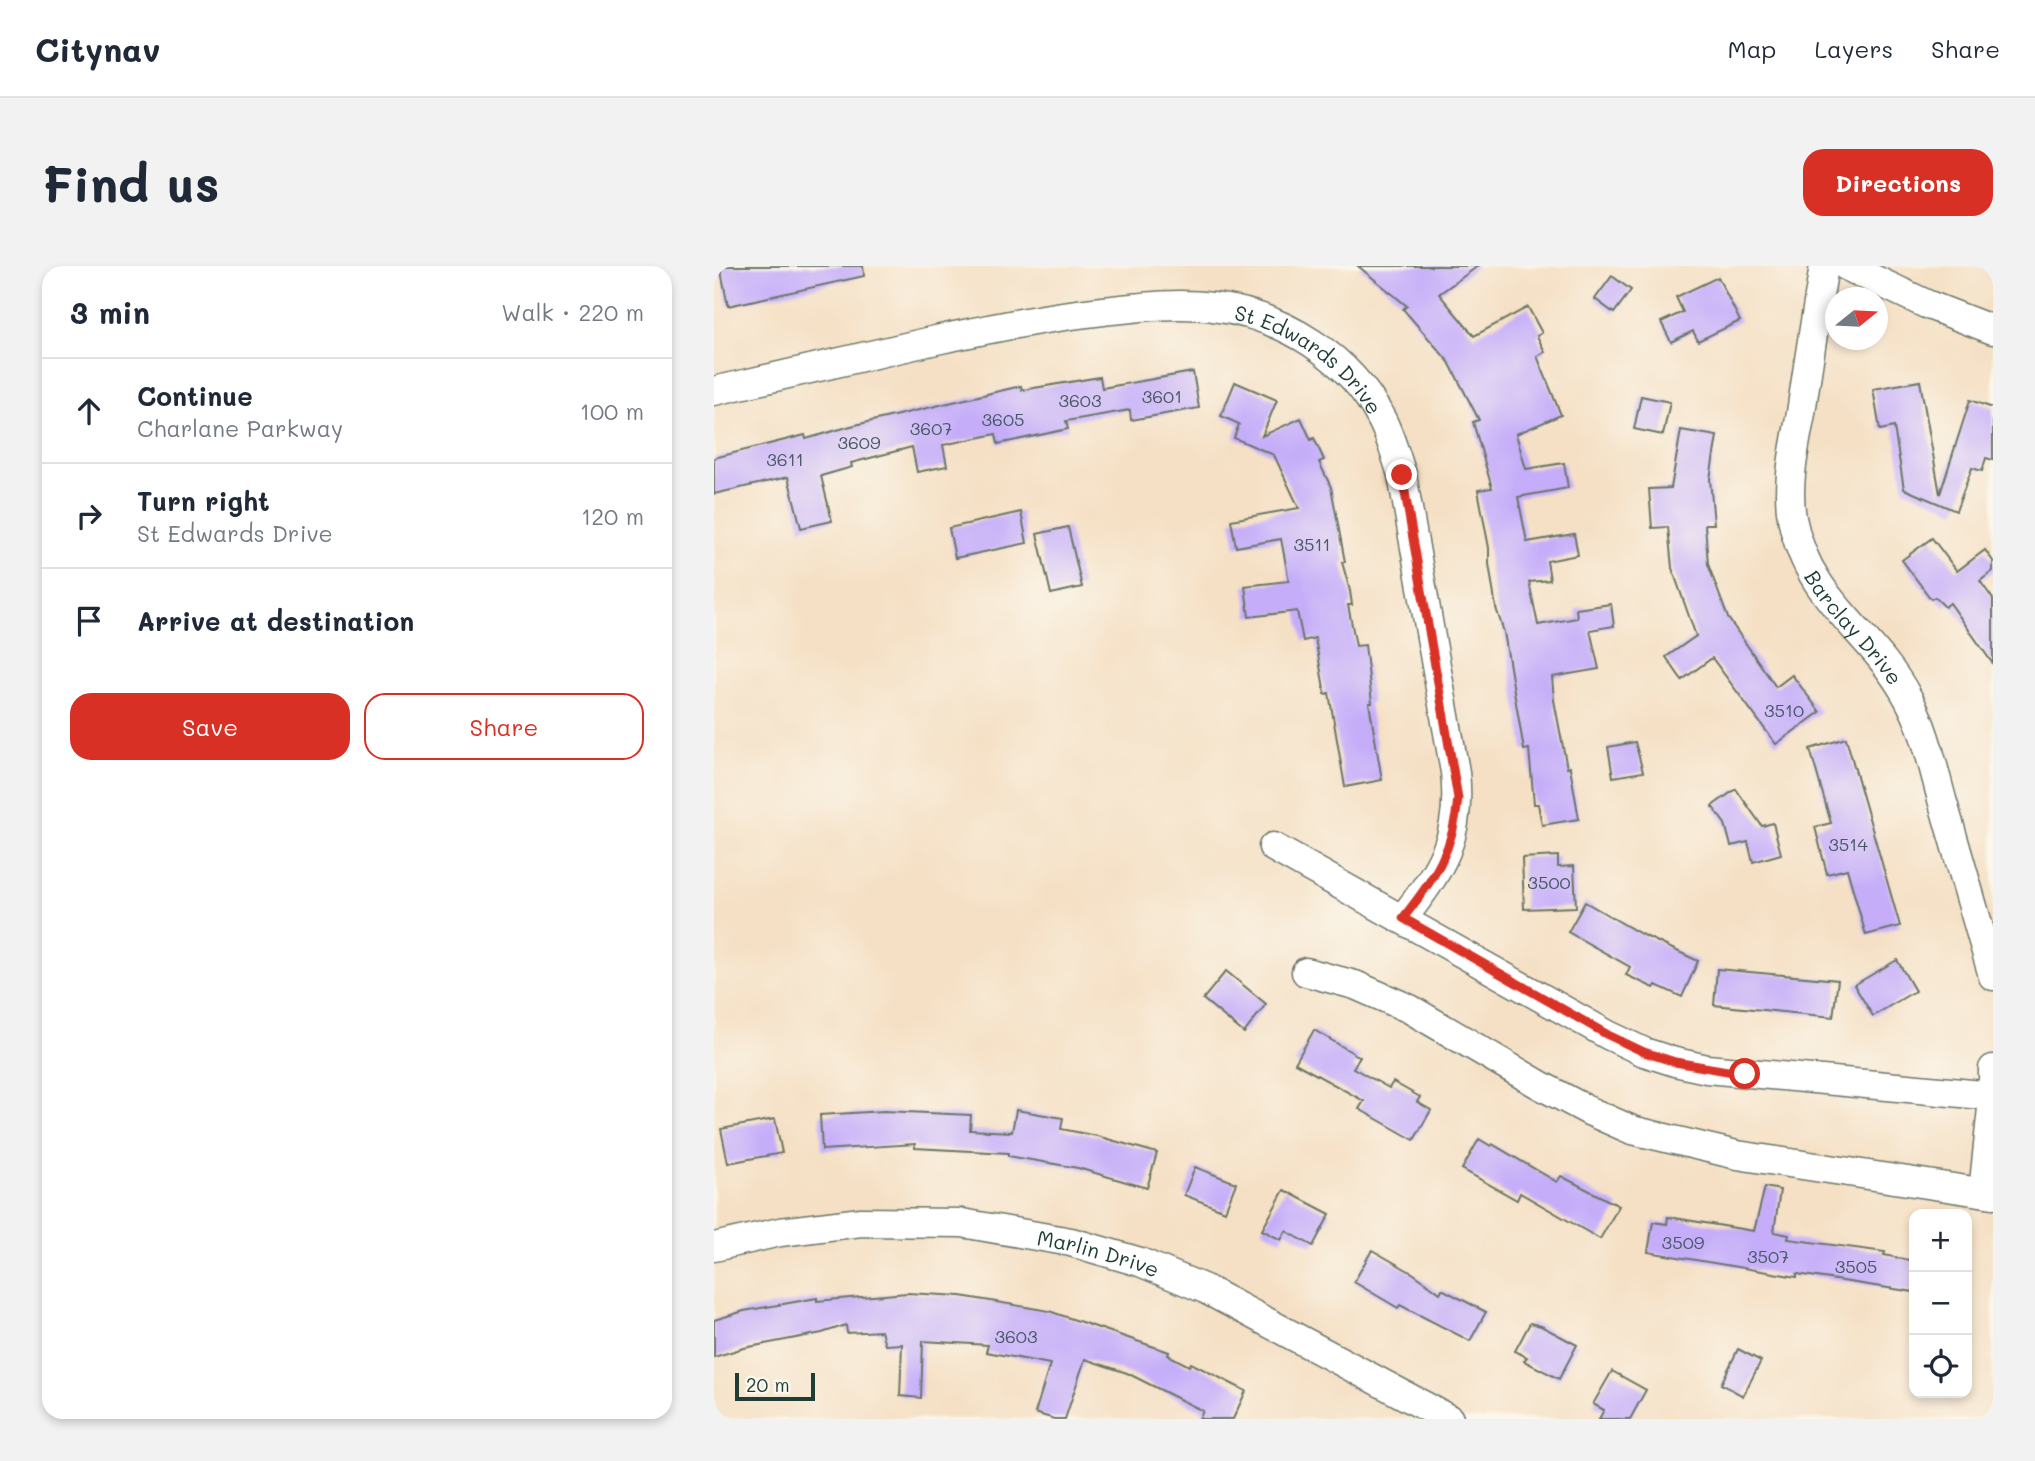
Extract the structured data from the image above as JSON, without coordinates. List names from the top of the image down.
{
  "streets": {
    "street": ["St Edwards Drive", "Barclay Drive", "Marlin Drive"]
  },
  "house_numbers": [
    "3601",
    "3603",
    "3605",
    "3607",
    "3609",
    "3611",
    "3511",
    "3510",
    "3514",
    "3500",
    "3509",
    "3507",
    "3505",
    "3603"
  ],
  "scale_bar": "20 m",
  "north": "right",
  "page": {
    "header": "Citynav",
    "nav": ["Map", "Layers", "Share"],
    "buttons": [
      "Directions",
      ["Save", "Share"]
    ],
    "title": "Find us",
    "heading": ["3 min", "Walk · 220 m"],
    "list": [
      ["Continue", "Charlane Parkway", "100 m"],
      ["Turn right", "St Edwards Drive", "120 m"],
      "Arrive at destination"
    ],
    "map_buttons": ["+", "−"],
    "scale": "20 m"
  }
}
